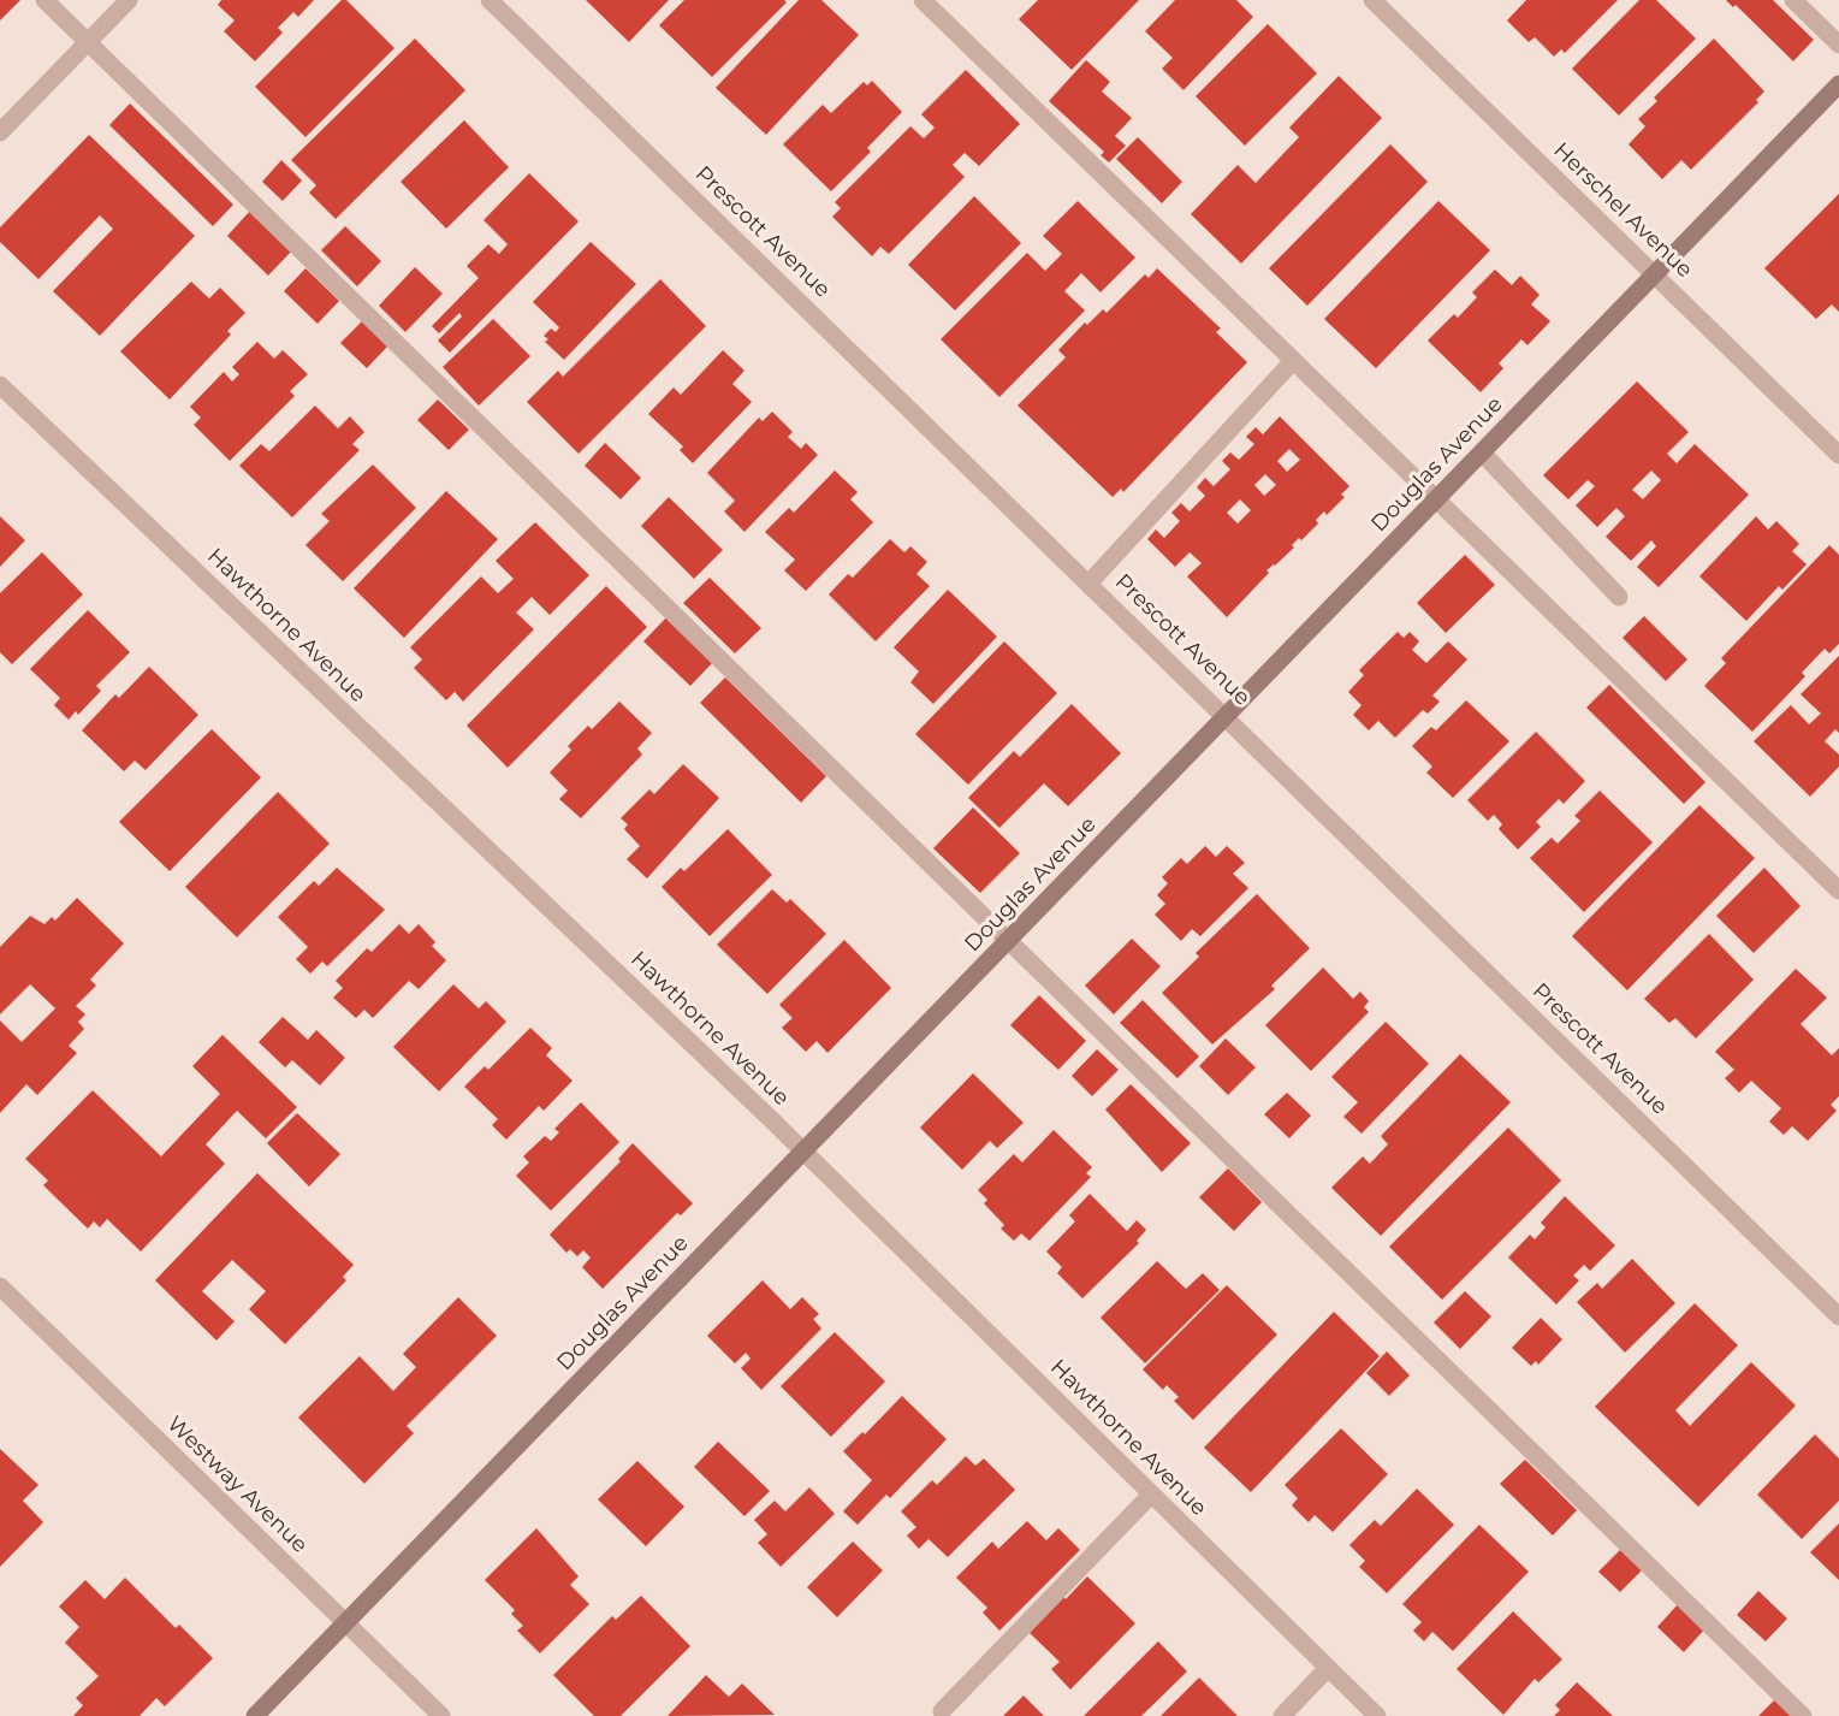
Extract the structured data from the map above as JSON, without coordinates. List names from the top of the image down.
{
  "streets": {
    "street": [
      "Herschel Avenue",
      "Prescott Avenue",
      "Douglas Avenue",
      "Hawthorne Avenue",
      "Westway Avenue"
    ]
  },
  "crossings": [
    ["Herschel Avenue", "Douglas Avenue"],
    ["Prescott Avenue", "Douglas Avenue"],
    ["Douglas Avenue", "Hawthorne Avenue"],
    ["Douglas Avenue", "Westway Avenue"]
  ]
}
